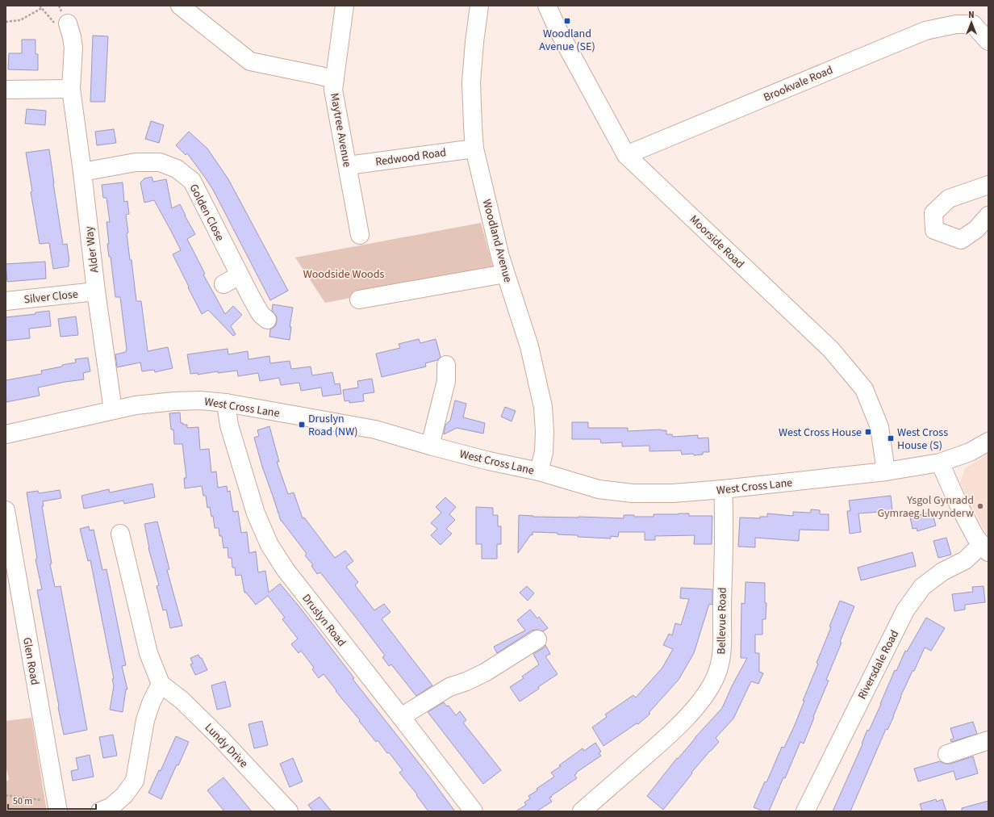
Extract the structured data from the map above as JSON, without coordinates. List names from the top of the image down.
{
  "streets": {
    "street": [
      "Brookvale Road",
      "Maytree Avenue",
      "Redwood Road",
      "Golden Close",
      "Woodland Avenue",
      "Moorside Road",
      "Alder Way",
      "Silver Close",
      "West Cross Lane",
      "Druslyn Road",
      "Bellevue Road",
      "Glen Road",
      "Riversdale Road",
      "Lundy Drive"
    ]
  },
  "crossings": [
    ["Brookvale Road", "Moorside Road"],
    ["Maytree Avenue", "Redwood Road"],
    ["Redwood Road", "Woodland Avenue"],
    ["Golden Close", "Alder Way"],
    ["Woodland Avenue", "West Cross Lane"],
    ["Moorside Road", "West Cross Lane"],
    ["Alder Way", "Silver Close"],
    ["Alder Way", "West Cross Lane"],
    ["West Cross Lane", "Druslyn Road"],
    ["West Cross Lane", "Bellevue Road"]
  ],
  "parks": ["Woodside Woods"],
  "places": {
    "transit": [
      "Woodland Avenue (SE)",
      "Druslyn Road (NW)",
      "West Cross House",
      "West Cross House (S)"
    ],
    "other": ["Ysgol Gynradd Gymraeg Llwynderw"]
  },
  "scale_bar": "50 m",
  "north": "top"
}
